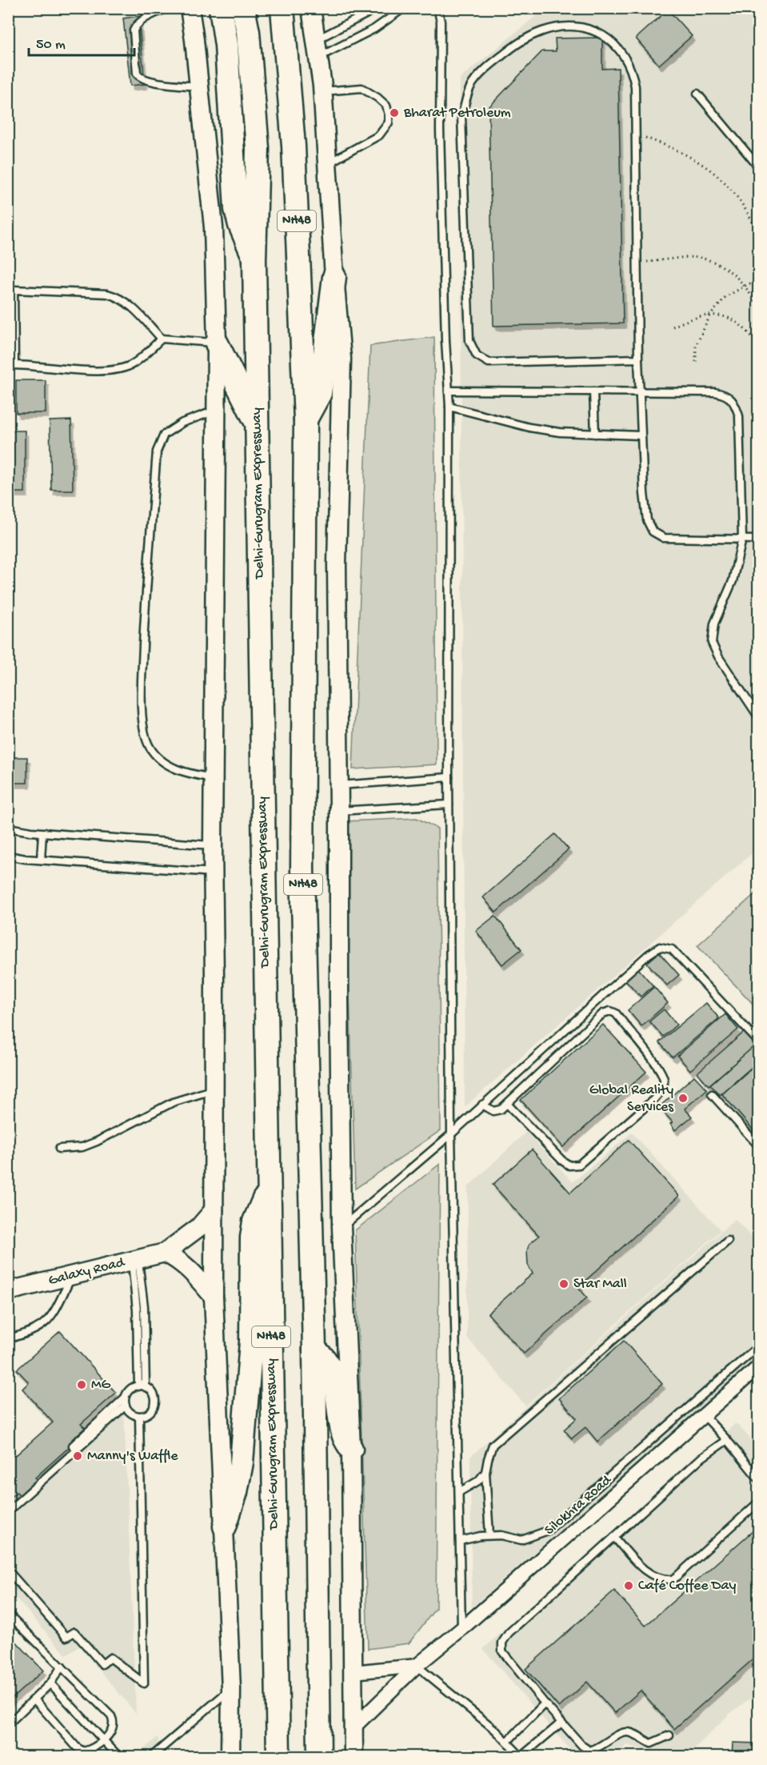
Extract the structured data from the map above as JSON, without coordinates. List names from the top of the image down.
{
  "streets": {
    "highway": ["NH48", "Delhi-Gurugram Expressway"],
    "main road": ["Galaxy Road"],
    "street": ["Silokhra Road"]
  },
  "places": [
    "Bharat Petroleum",
    "Global Reality Services",
    "Star Mall",
    "MG",
    "Manny's Waffle",
    "Café Coffee Day"
  ],
  "scale_bar": "50 m"
}
